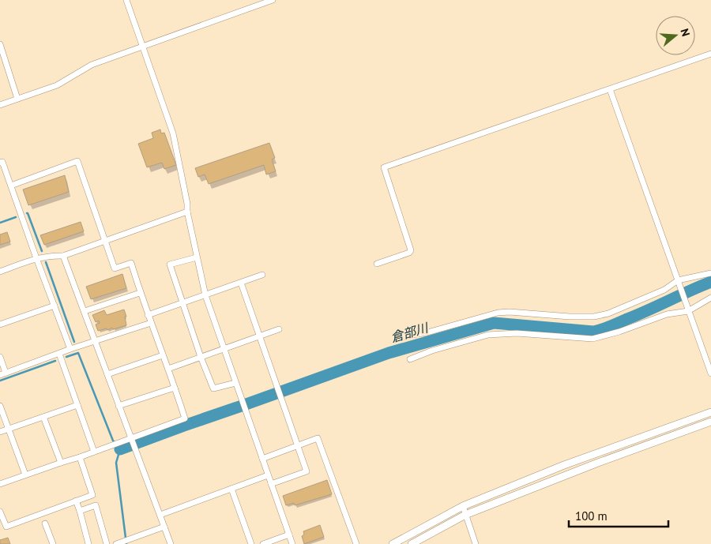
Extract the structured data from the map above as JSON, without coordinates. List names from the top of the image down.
{
  "water": ["倉部川"],
  "scale_bar": "100 m",
  "north": "right"
}
